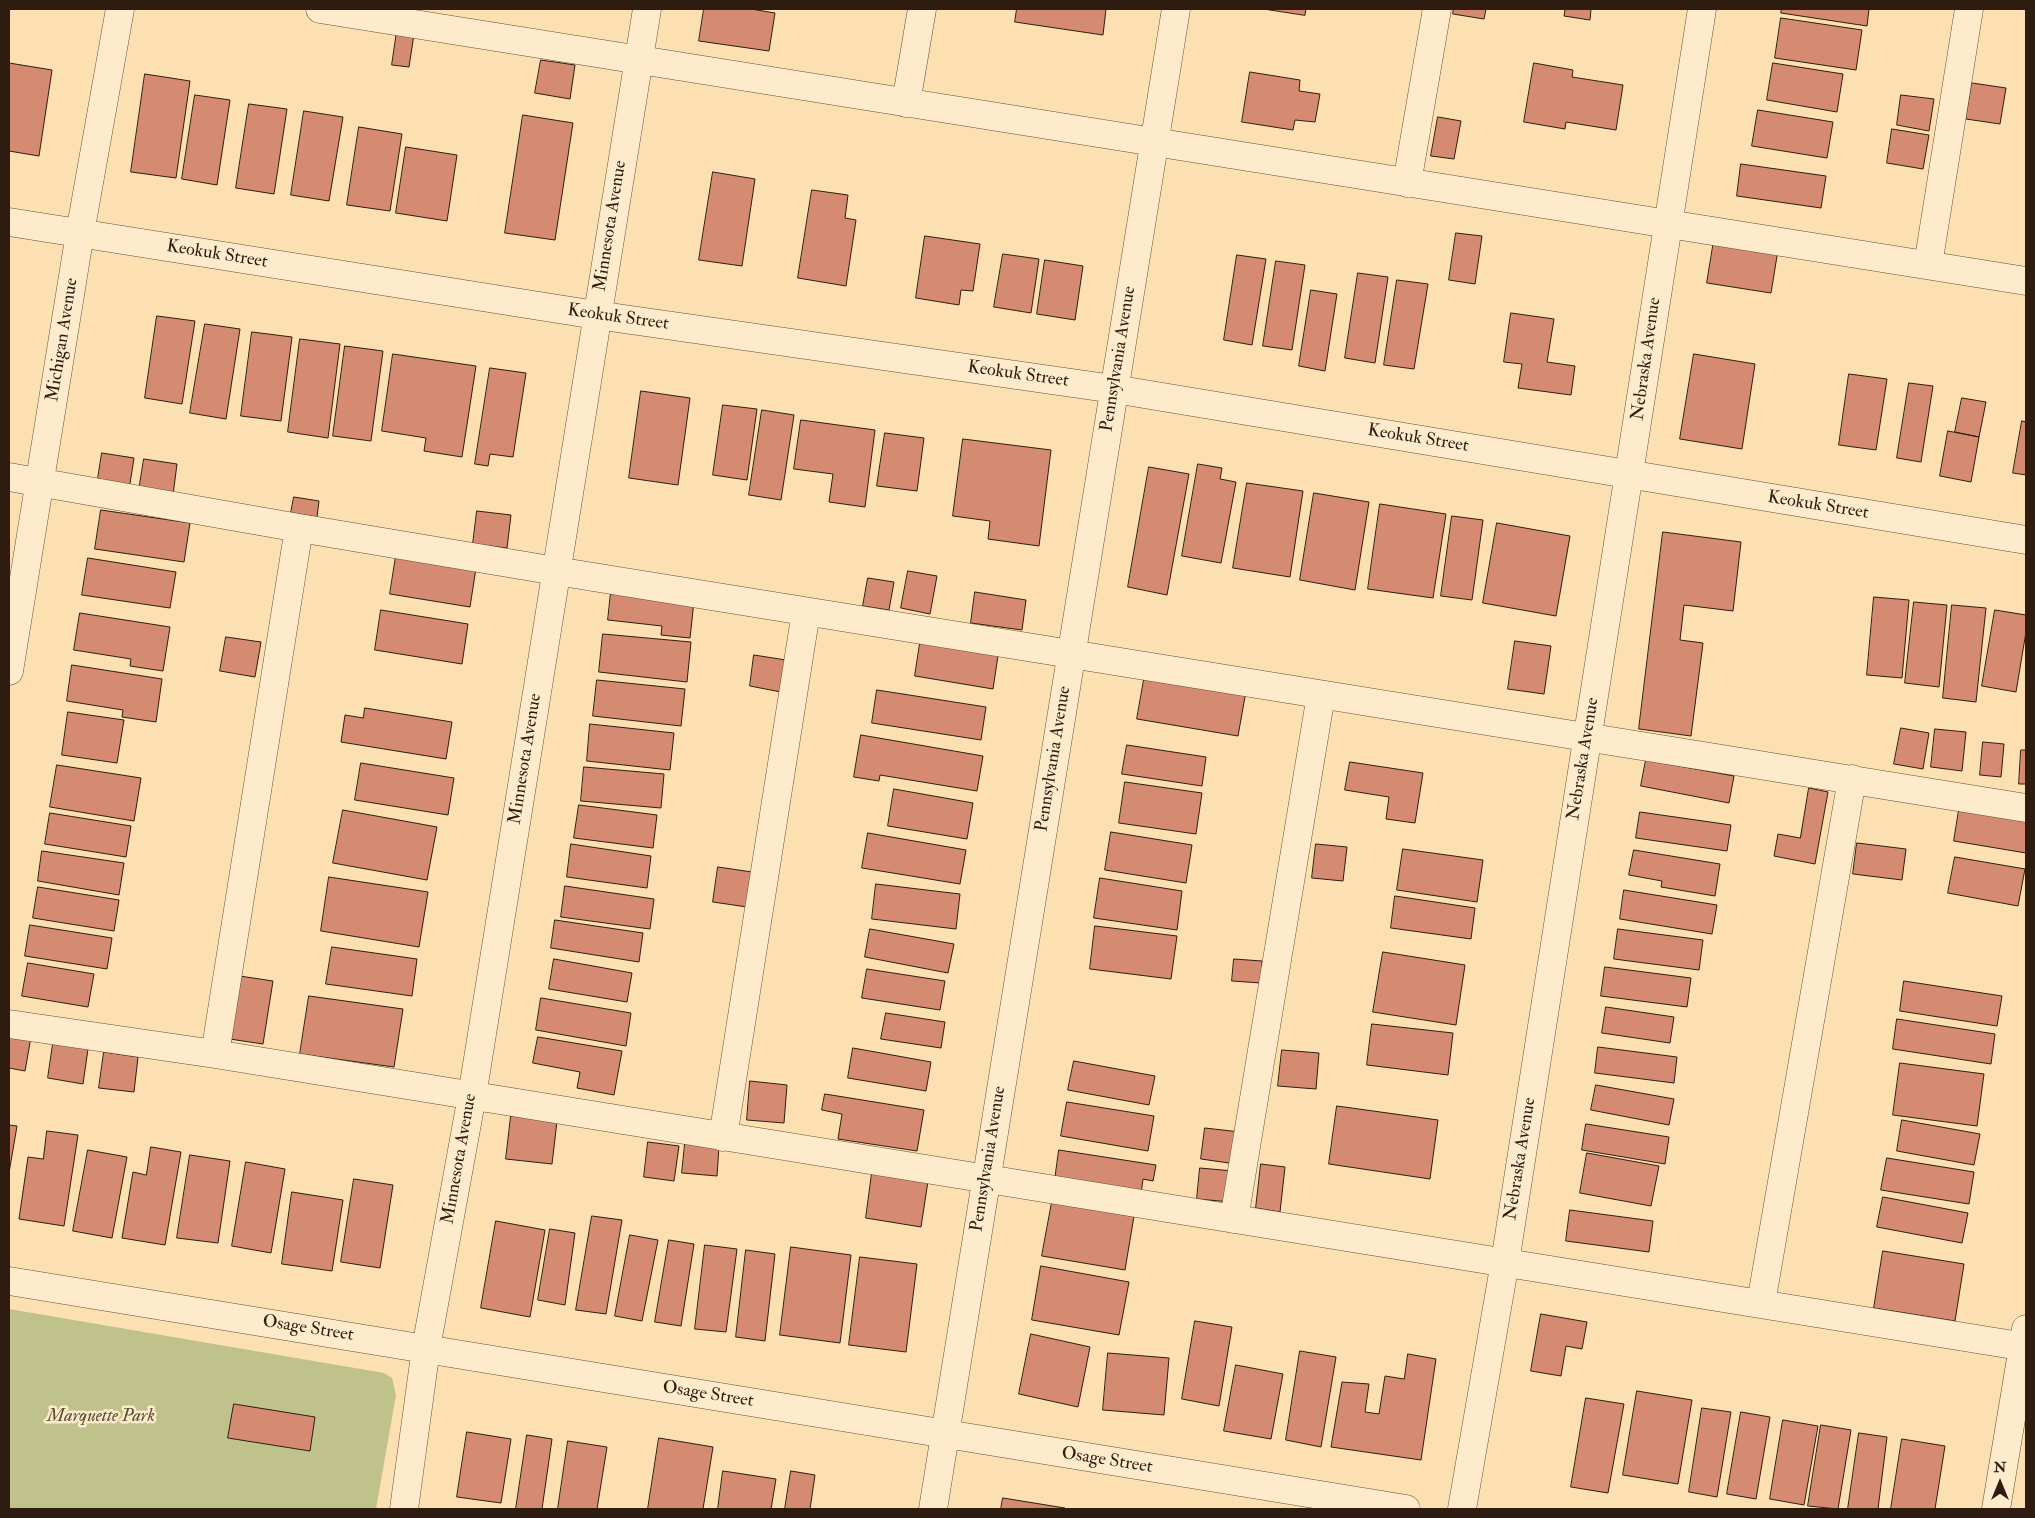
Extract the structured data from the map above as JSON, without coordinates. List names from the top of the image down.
{
  "streets": {
    "street": [
      "Minnesota Avenue",
      "Keokuk Street",
      "Michigan Avenue",
      "Pennsylvania Avenue",
      "Nebraska Avenue",
      "Osage Street"
    ]
  },
  "crossings": [
    ["Minnesota Avenue", "Keokuk Street"],
    ["Minnesota Avenue", "Osage Street"],
    ["Keokuk Street", "Michigan Avenue"],
    ["Keokuk Street", "Pennsylvania Avenue"],
    ["Keokuk Street", "Nebraska Avenue"],
    ["Pennsylvania Avenue", "Osage Street"]
  ],
  "parks": ["Marquette Park"],
  "north": "top"
}
